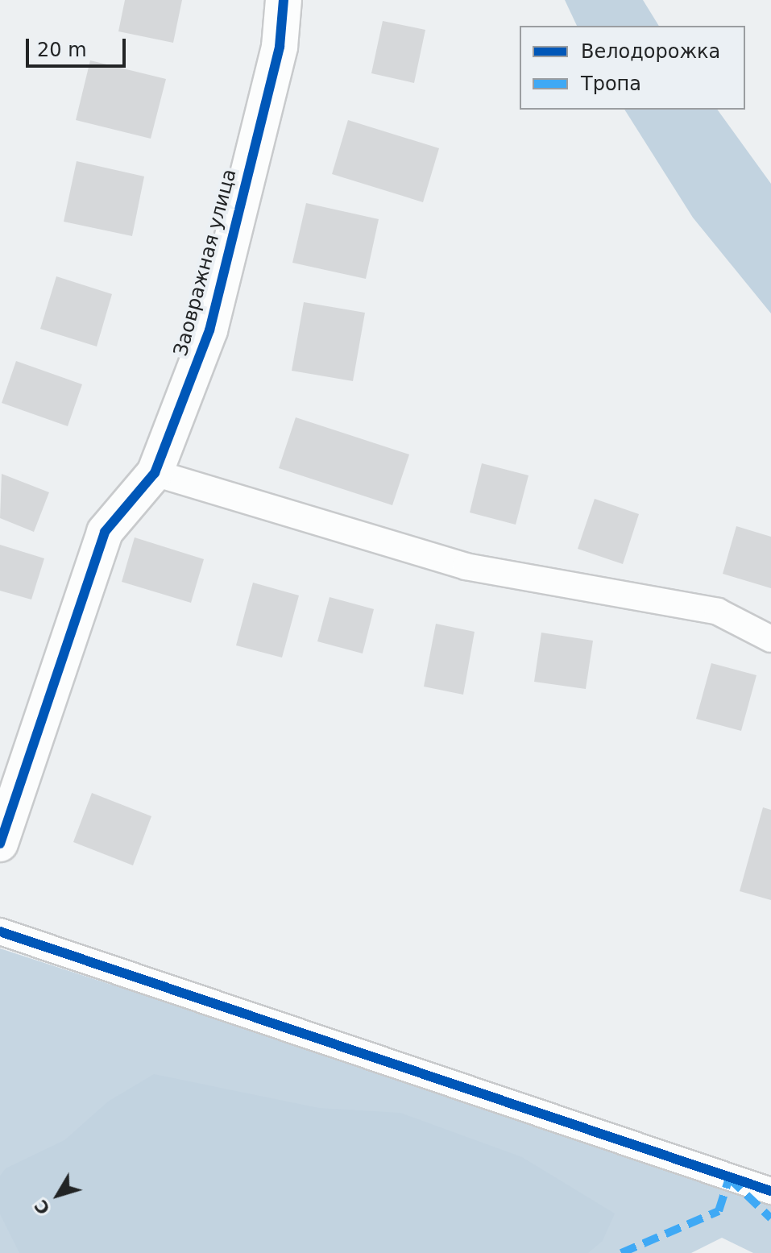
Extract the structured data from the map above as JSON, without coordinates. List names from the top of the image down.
{
  "streets": {
    "street": ["Заовражная улица"]
  },
  "legend": ["Велодорожка", "Тропа"],
  "scale_bar": "20 m",
  "north": "bottom left"
}
